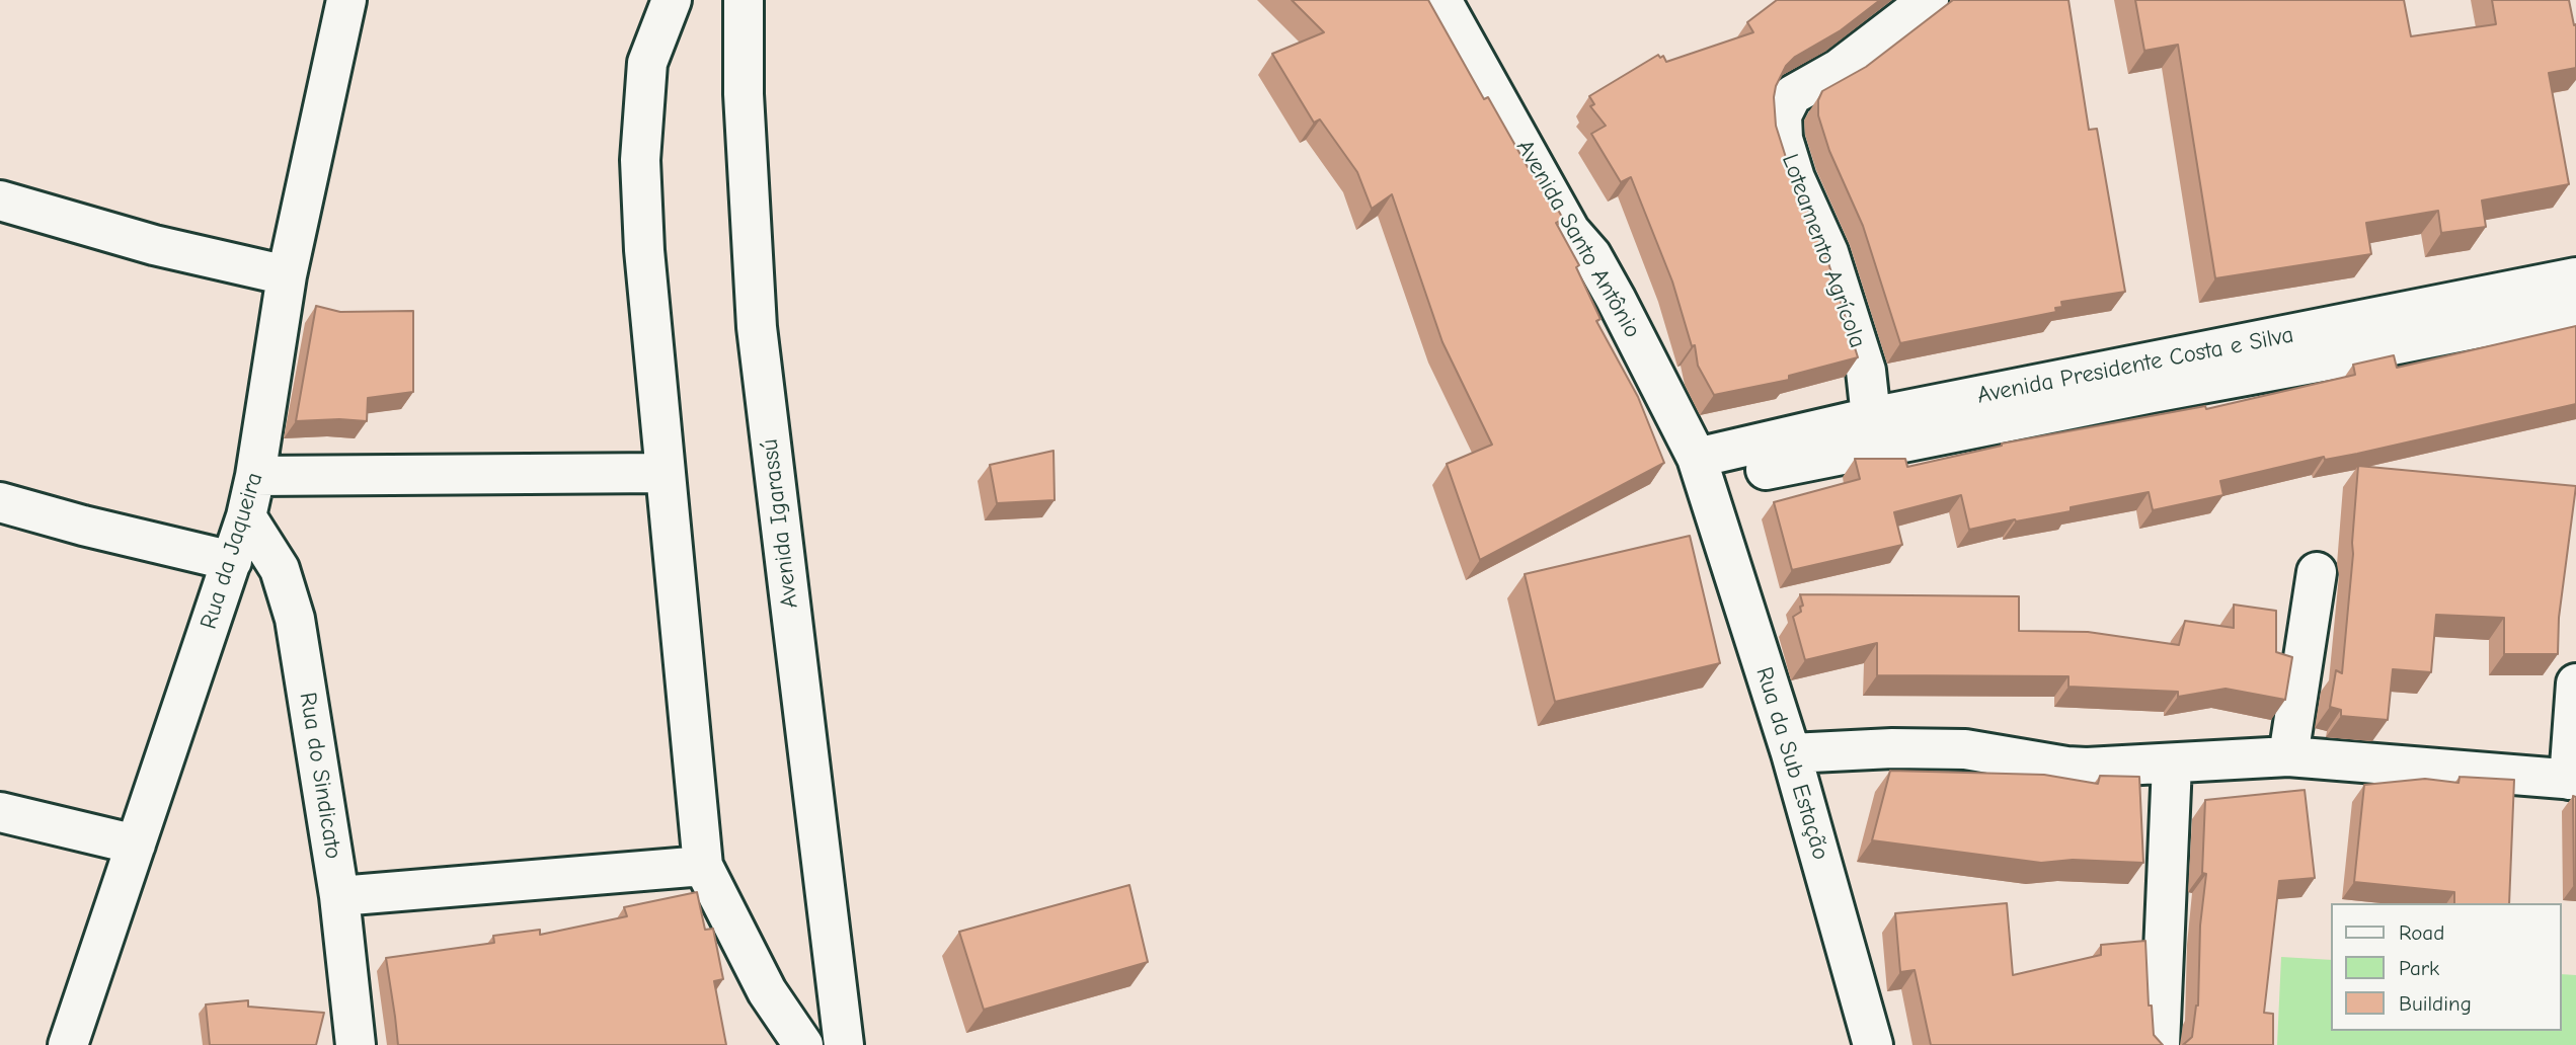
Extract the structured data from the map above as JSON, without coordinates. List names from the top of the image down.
{
  "streets": {
    "street": [
      "Avenida Santo Antônio",
      "Loteamento Agrícola",
      "Avenida Presidente Costa e Silva",
      "Avenida Igarassú",
      "Rua da Jaqueira",
      "Rua da Sub Estação",
      "Rua do Sindicato"
    ]
  },
  "crossings": [
    ["Avenida Santo Antônio", "Avenida Presidente Costa e Silva"],
    ["Avenida Santo Antônio", "Rua da Sub Estação"],
    ["Loteamento Agrícola", "Avenida Presidente Costa e Silva"],
    ["Avenida Presidente Costa e Silva", "Rua da Sub Estação"],
    ["Rua da Jaqueira", "Rua do Sindicato"]
  ],
  "legend": ["Road", "Park", "Building"]
}
